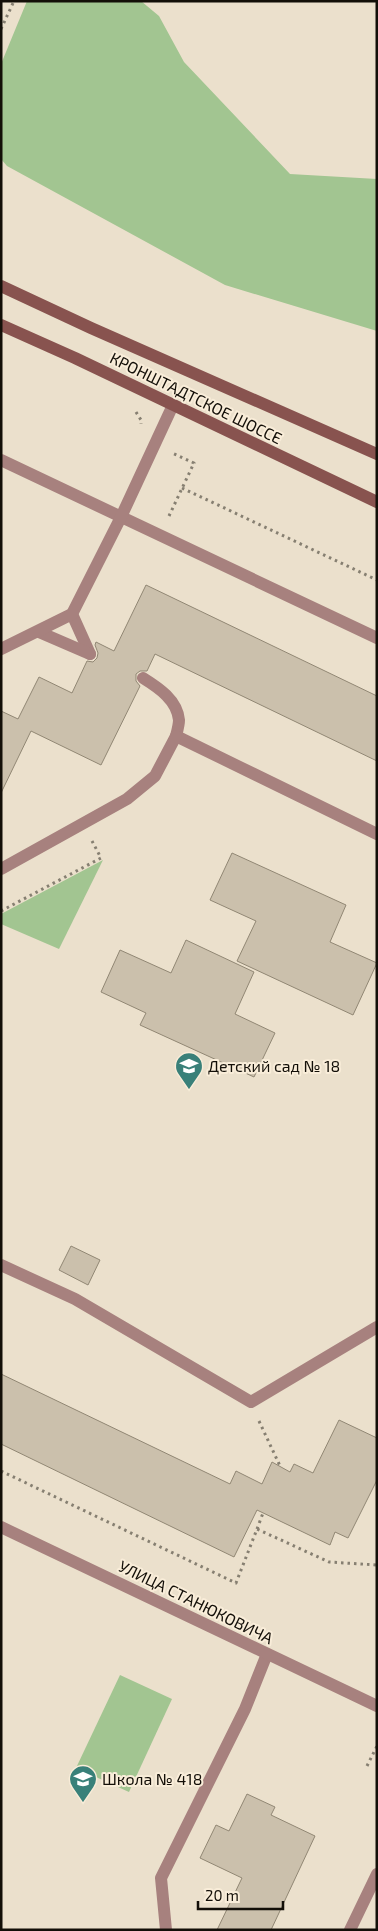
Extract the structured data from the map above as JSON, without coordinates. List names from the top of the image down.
{
  "streets": {
    "main road": ["КРОНШТАДТСКОЕ ШОССЕ"],
    "street": ["УЛИЦА СТАНЮКОВИЧА"]
  },
  "places": {
    "school or university": ["Детский сад № 18", "Школа № 418"]
  },
  "scale_bar": "20 m"
}
